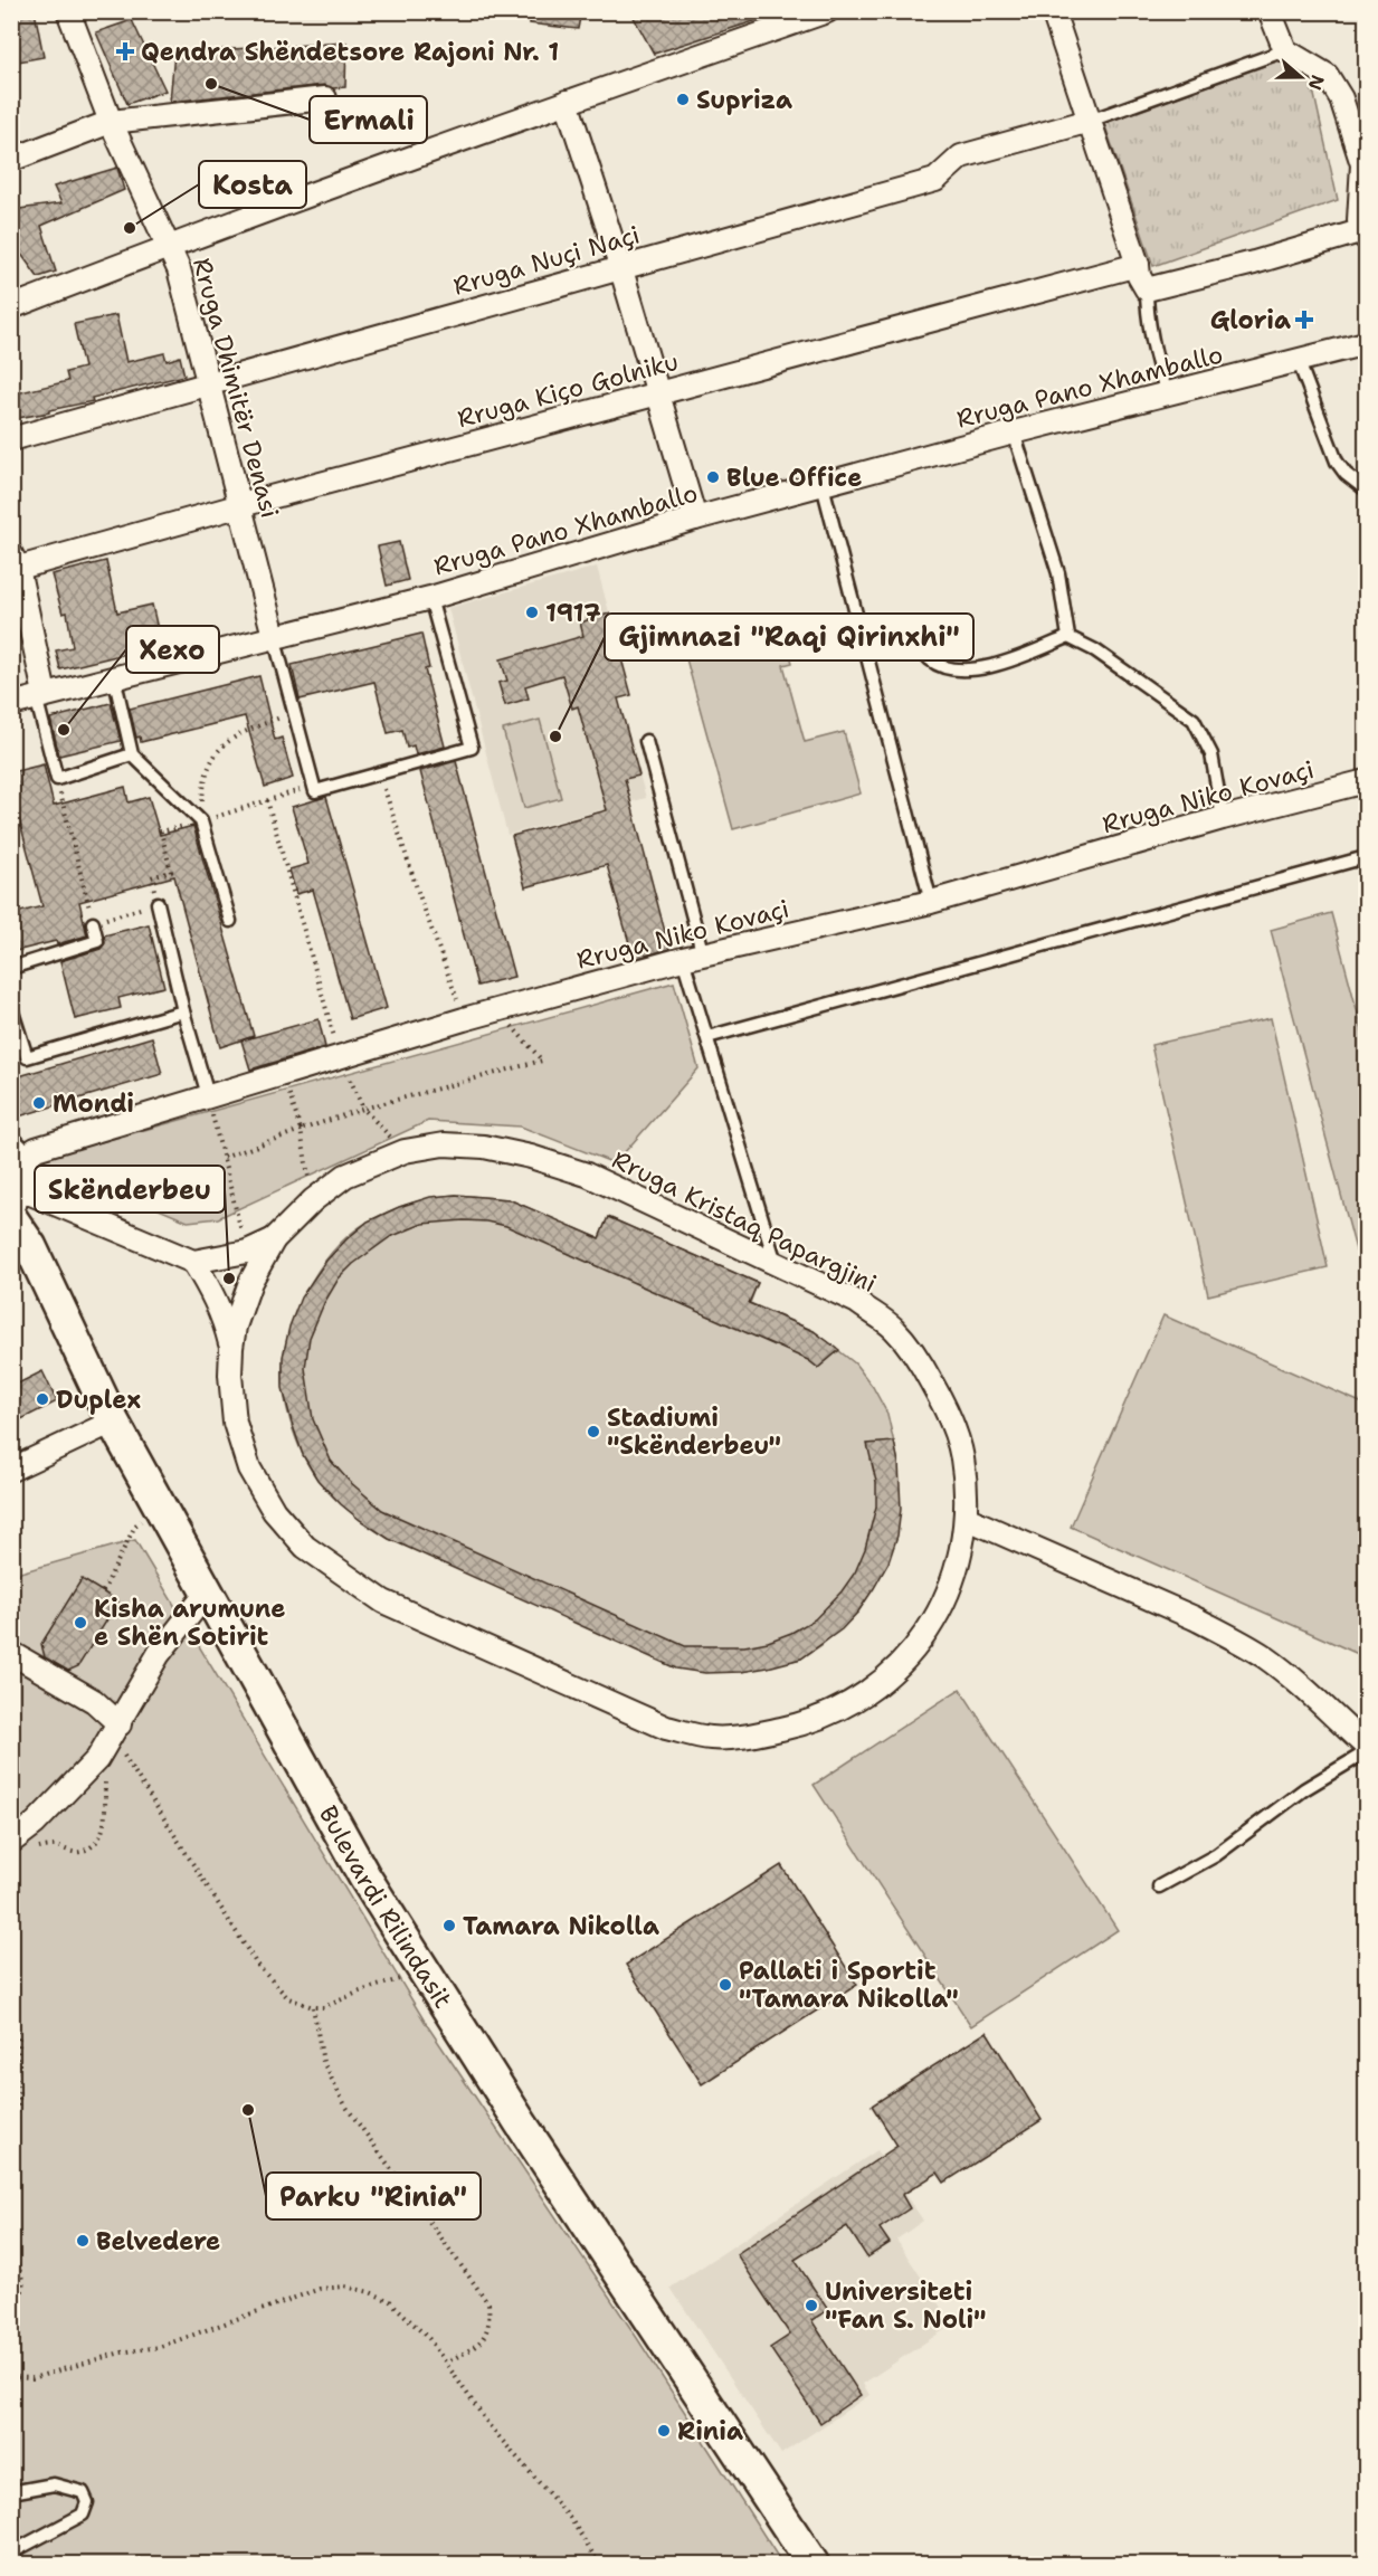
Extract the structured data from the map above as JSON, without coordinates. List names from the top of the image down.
{
  "streets": {
    "main road": ["Bulevardi Rilindasit"],
    "street": [
      "Rruga Nuçi Naçi",
      "Rruga Pano Xhamballo",
      "Rruga Dhimitër Denasi",
      "Rruga Kiço Golniku",
      "Rruga Niko Kovaçi",
      "Rruga Kristaq Papargjini"
    ]
  },
  "crossings": [
    ["Rruga Nuçi Naçi", "Rruga Dhimitër Denasi"],
    ["Rruga Pano Xhamballo", "Rruga Dhimitër Denasi"],
    ["Rruga Dhimitër Denasi", "Rruga Kiço Golniku"],
    ["Rruga Niko Kovaçi", "Bulevardi Rilindasit"]
  ],
  "places": {
    "health": ["Qendra Shëndetsore Rajoni Nr. 1", "Gloria"],
    "other": [
      "Ermali",
      "Supriza",
      "Kosta",
      "Blue Office",
      "1917",
      "Xexo",
      "Gjimnazi \"Raqi Qirinxhi\"",
      "Mondi",
      "Skënderbeu",
      "Duplex",
      "Stadiumi \"Skënderbeu\"",
      "Kisha arumune e Shën Sotirit",
      "Tamara Nikolla",
      "Pallati i Sportit \"Tamara Nikolla\"",
      "Parku \"Rinia\"",
      "Belvedere",
      "Universiteti \"Fan S. Noli\"",
      "Rinia"
    ]
  },
  "north": "right"
}
